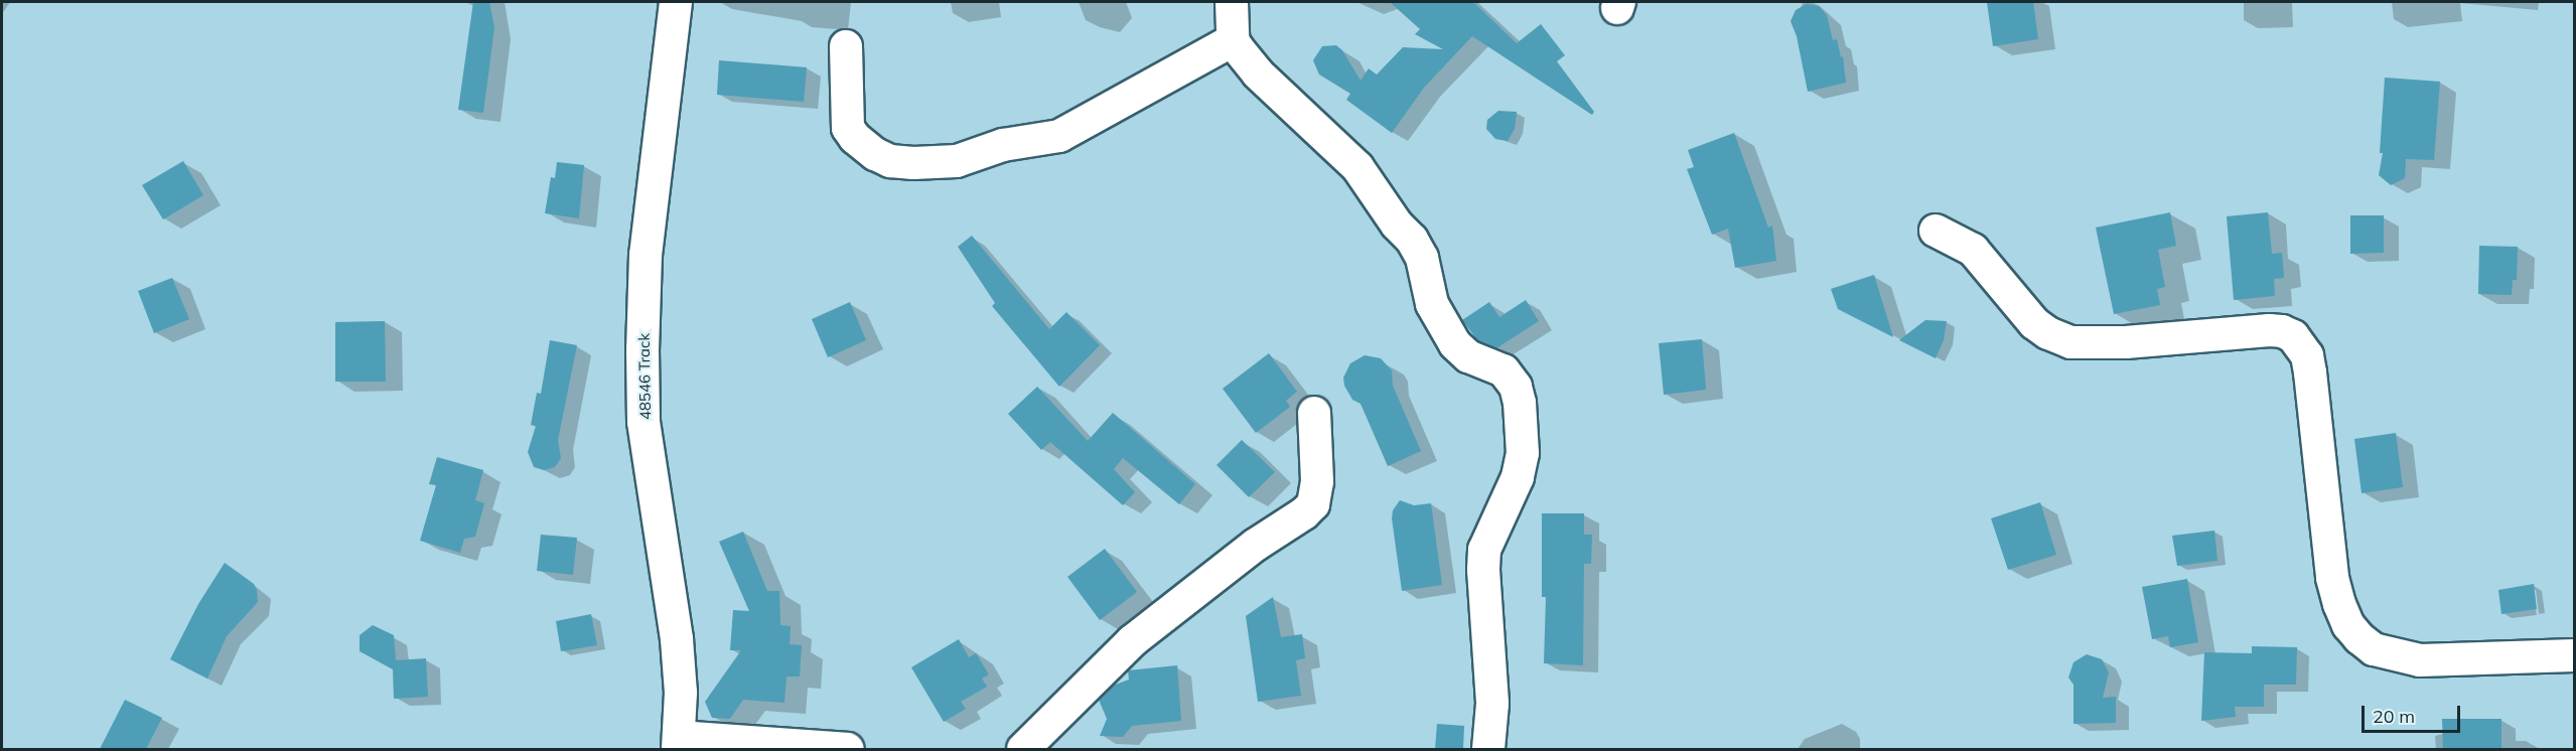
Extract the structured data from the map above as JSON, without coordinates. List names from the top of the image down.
{
  "streets": {
    "street": ["48546 Track"]
  },
  "scale_bar": "20 m"
}
